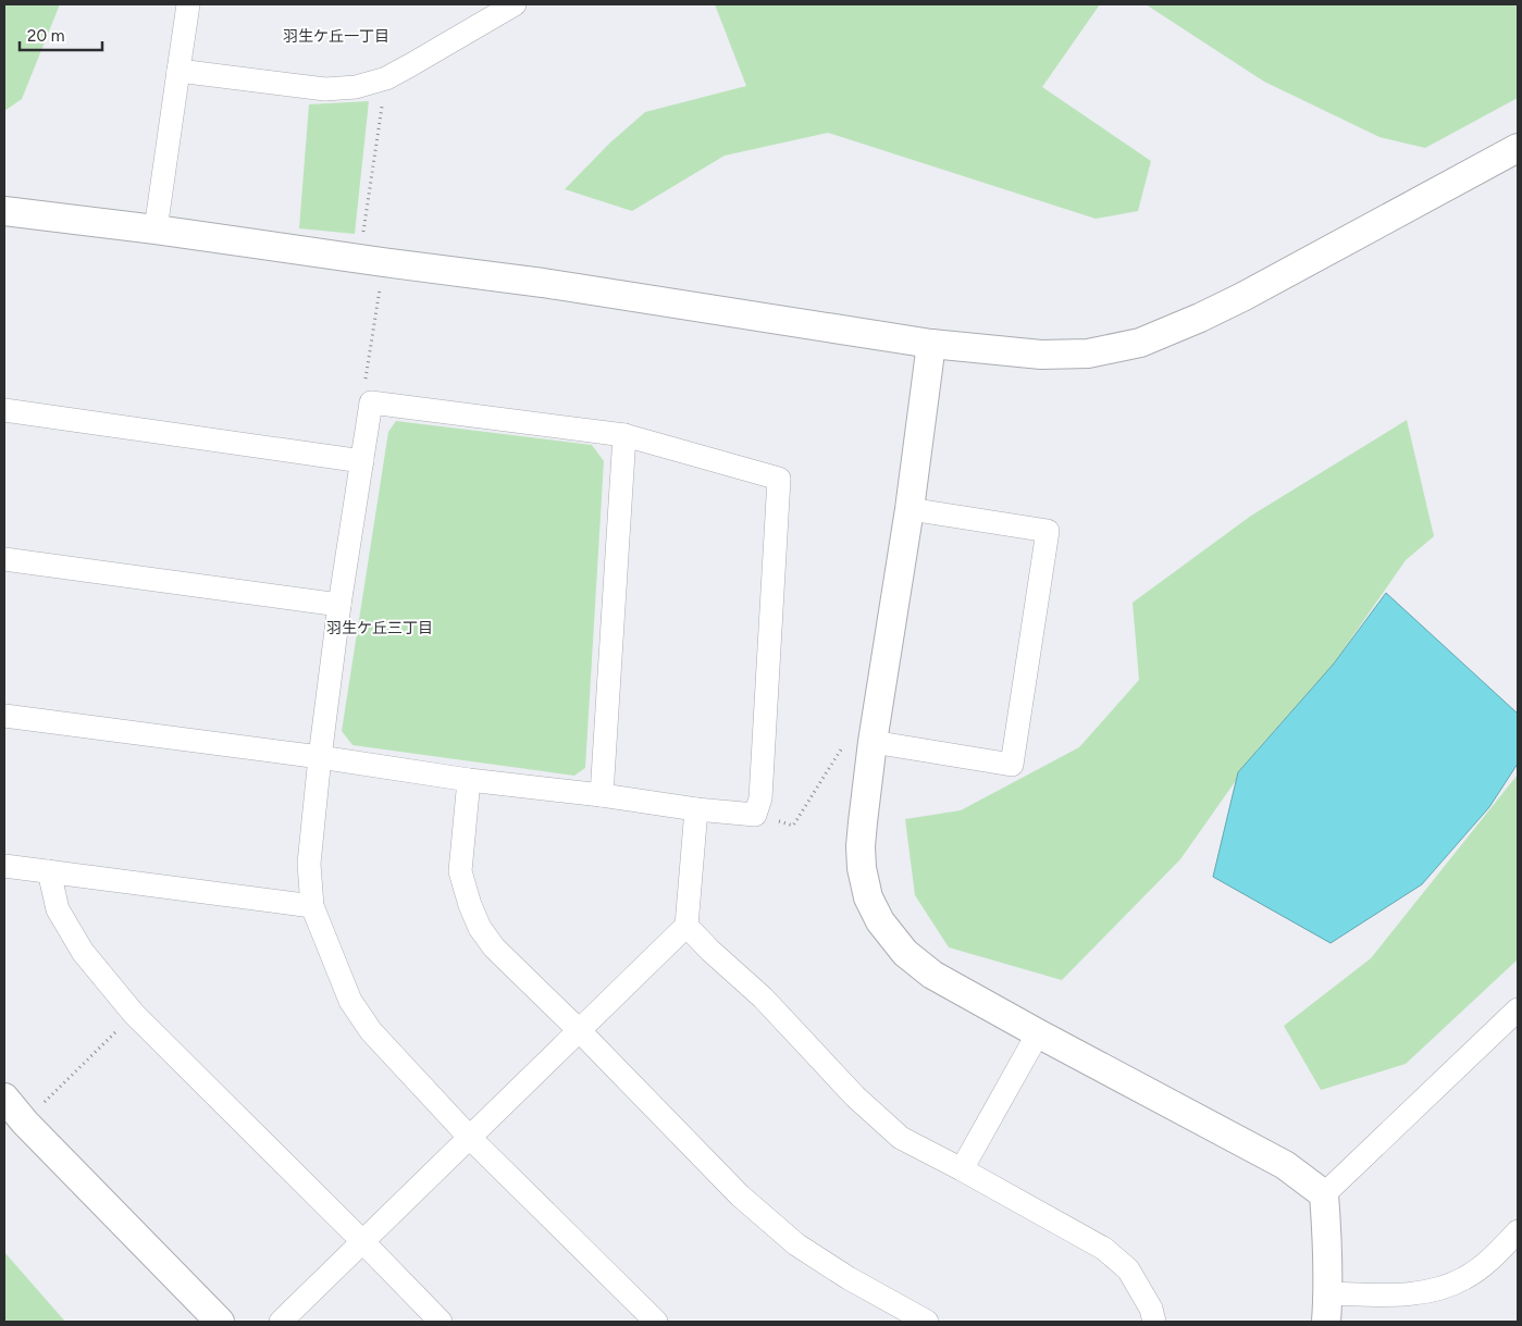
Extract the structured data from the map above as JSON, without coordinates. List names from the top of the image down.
{
  "districts": ["羽生ケ丘一丁目", "羽生ケ丘三丁目"],
  "scale_bar": "20 m"
}
